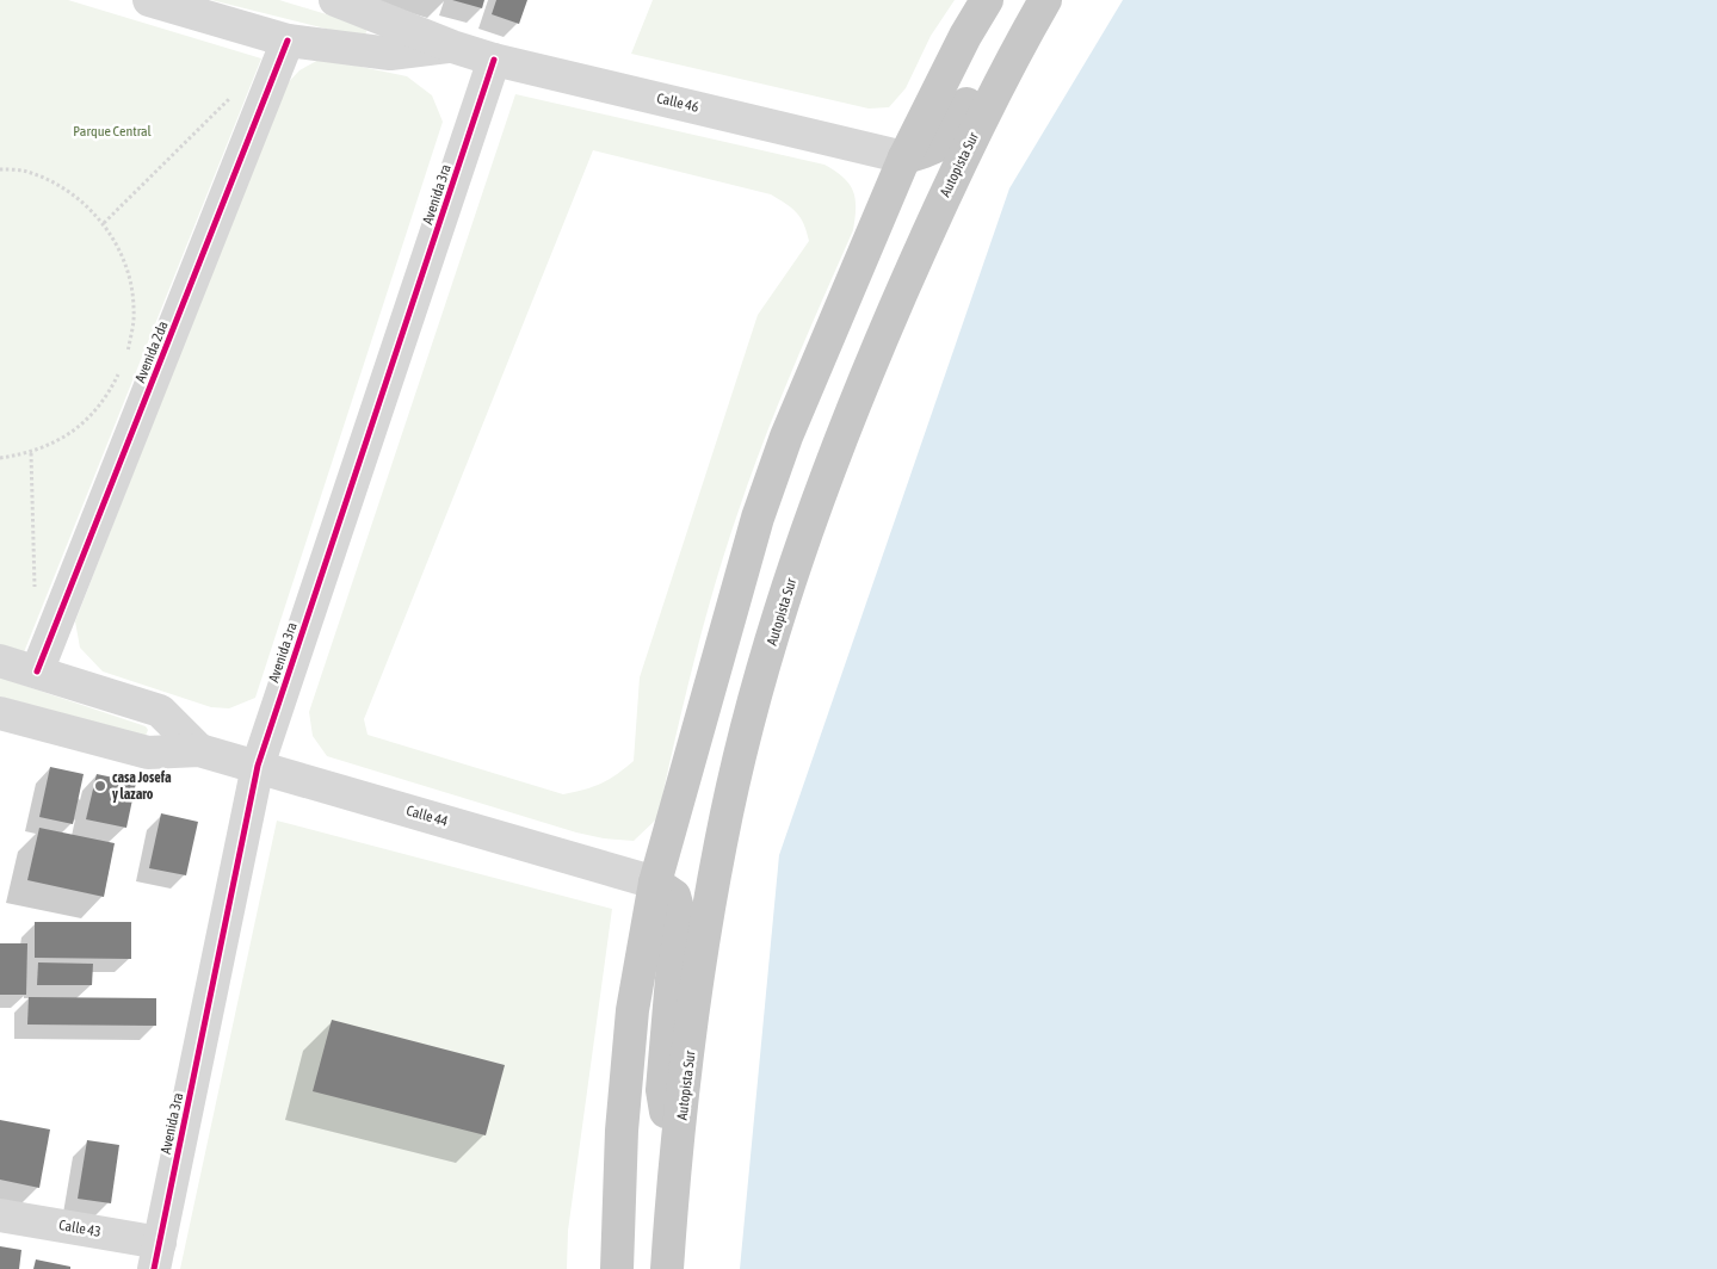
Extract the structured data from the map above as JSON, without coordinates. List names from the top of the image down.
{
  "streets": {
    "highway": ["Autopista Sur"],
    "street": [
      "Calle 46",
      "Avenida 3ra",
      "Avenida 2da",
      "Calle 44",
      "Calle 43"
    ]
  },
  "crossings": [
    ["Calle 46", "Avenida 3ra"],
    ["Calle 46", "Avenida 2da"],
    ["Avenida 3ra", "Calle 44"],
    ["Avenida 3ra", "Calle 43"]
  ],
  "parks": ["Parque Central"],
  "places": ["casa Josefa y lazaro"]
}
